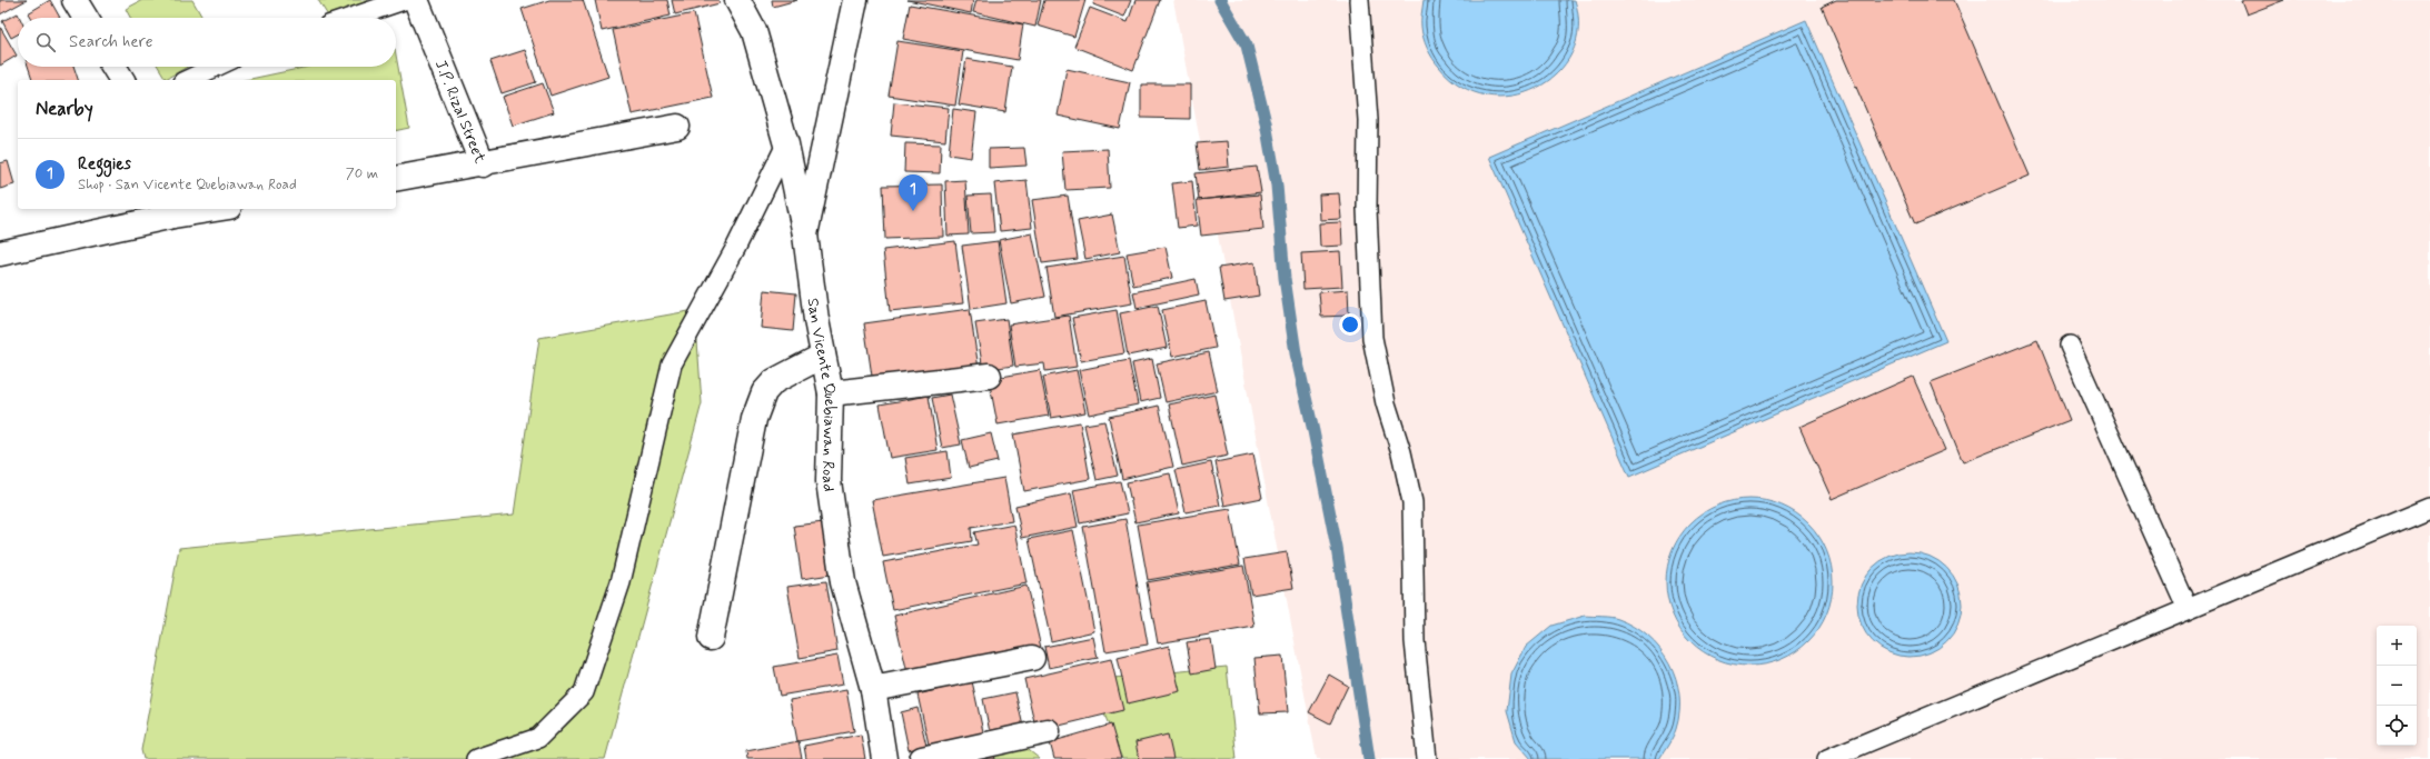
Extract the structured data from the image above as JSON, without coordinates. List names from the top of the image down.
{
  "streets": {
    "street": ["J.P. Rizal Street", "San Vicente Quebiawan Road"]
  },
  "page": {
    "search": "Search here",
    "heading": "Nearby",
    "list": [
      {
        "mark": "1",
        "name": "Reggies",
        "note": "Shop · San Vicente Quebiawan Road",
        "value": "70 m"
      }
    ],
    "pins": "1",
    "map_buttons": ["+", "−"]
  }
}
